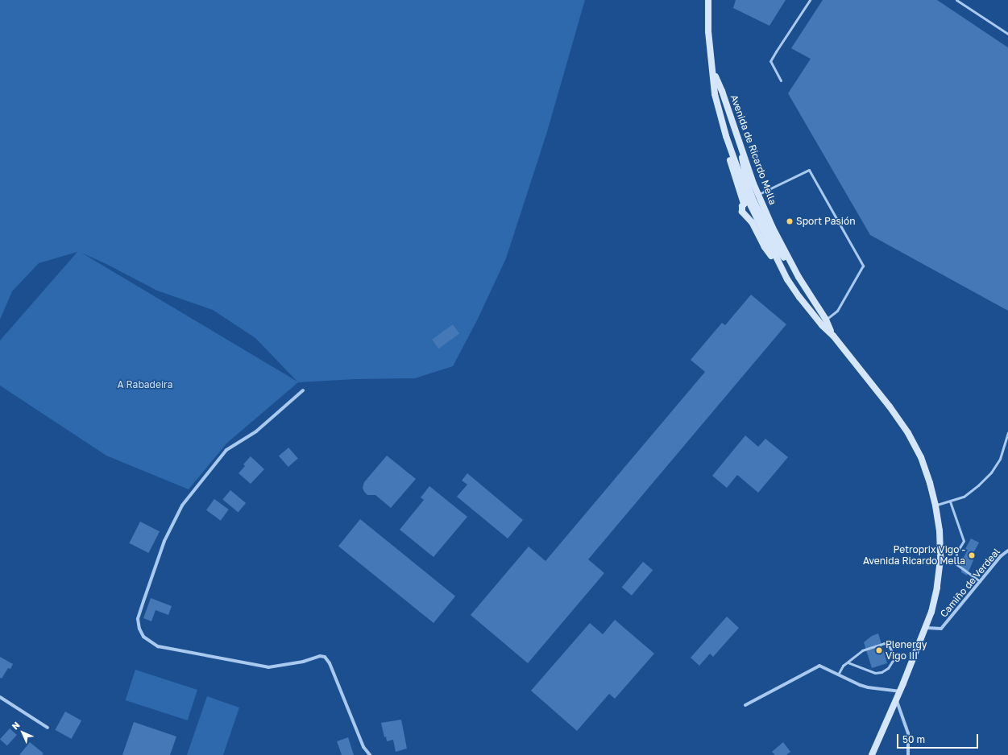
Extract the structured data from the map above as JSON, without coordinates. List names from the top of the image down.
{
  "streets": {
    "main road": ["Avenida de Ricardo Mella"],
    "street": ["Camiño de Verdeal"]
  },
  "crossings": [
    ["Avenida de Ricardo Mella", "Camiño de Verdeal"]
  ],
  "parks": ["A Rabadeira"],
  "places": ["Sport Pasión", "Petroprix Vigo - Avenida Ricardo Mella", "Plenergy Vigo III"],
  "scale_bar": "50 m",
  "north": "top left"
}
